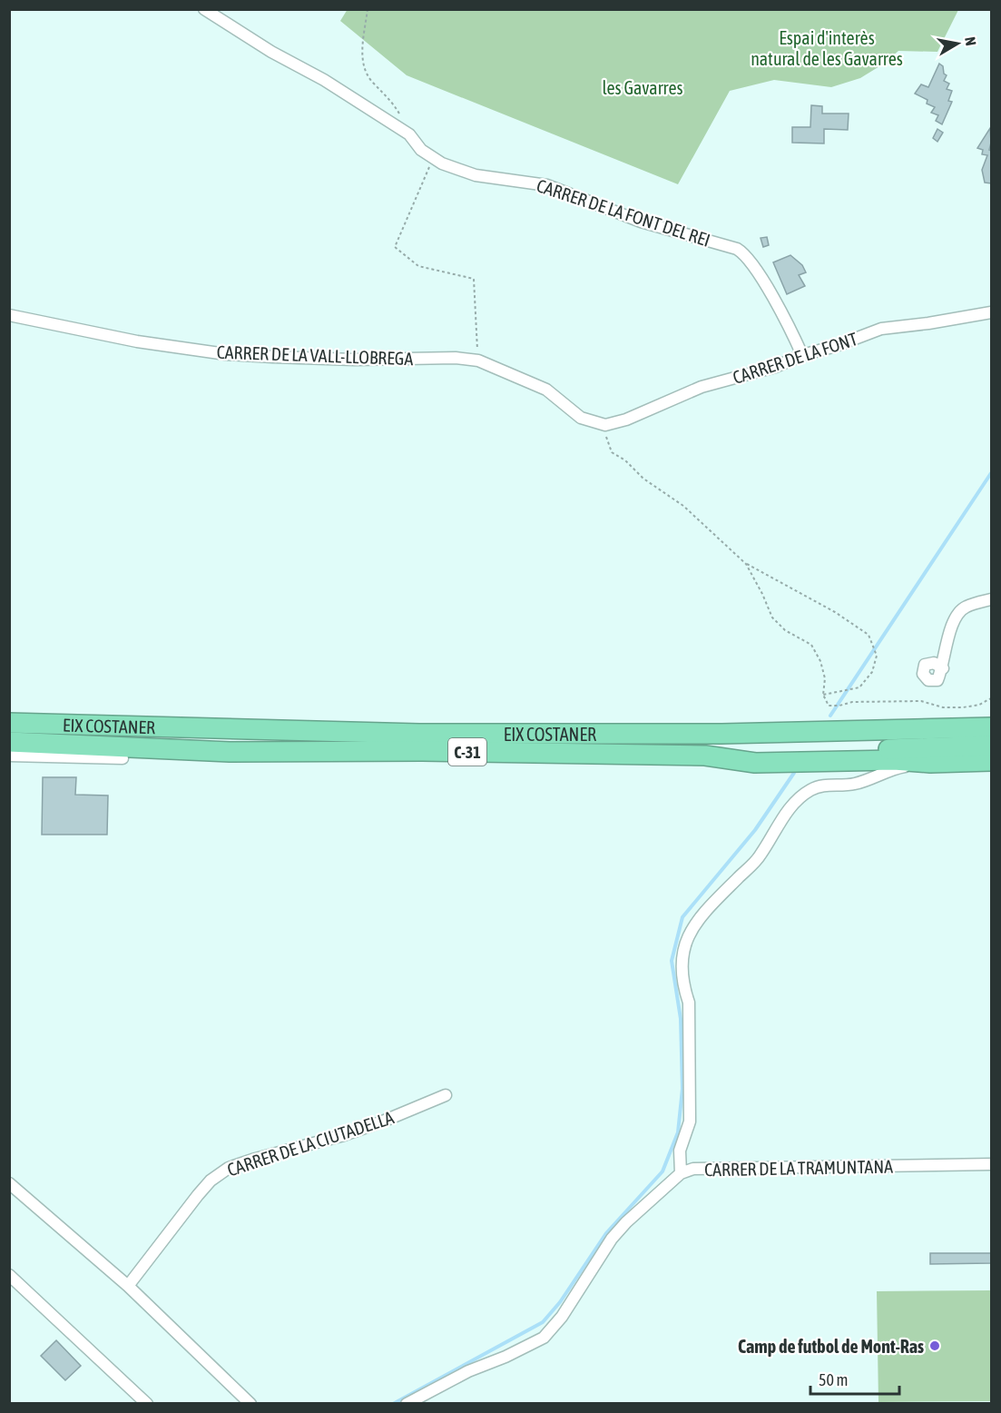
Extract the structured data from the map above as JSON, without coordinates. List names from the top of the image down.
{
  "streets": {
    "highway": ["EIX COSTANER", "C-31"],
    "street": [
      "CARRER DE LA FONT DEL REI",
      "CARRER DE LA VALL-LLOBREGA",
      "CARRER DE LA FONT",
      "CARRER DE LA CIUTADELLA",
      "CARRER DE LA TRAMUNTANA"
    ]
  },
  "crossings": [
    ["CARRER DE LA FONT DEL REI", "CARRER DE LA FONT"],
    ["CARRER DE LA VALL-LLOBREGA", "CARRER DE LA FONT"]
  ],
  "parks": ["Espai d'interès natural de les Gavarres", "les Gavarres"],
  "places": ["Camp de futbol de Mont-Ras"],
  "scale_bar": "50 m",
  "north": "right"
}
